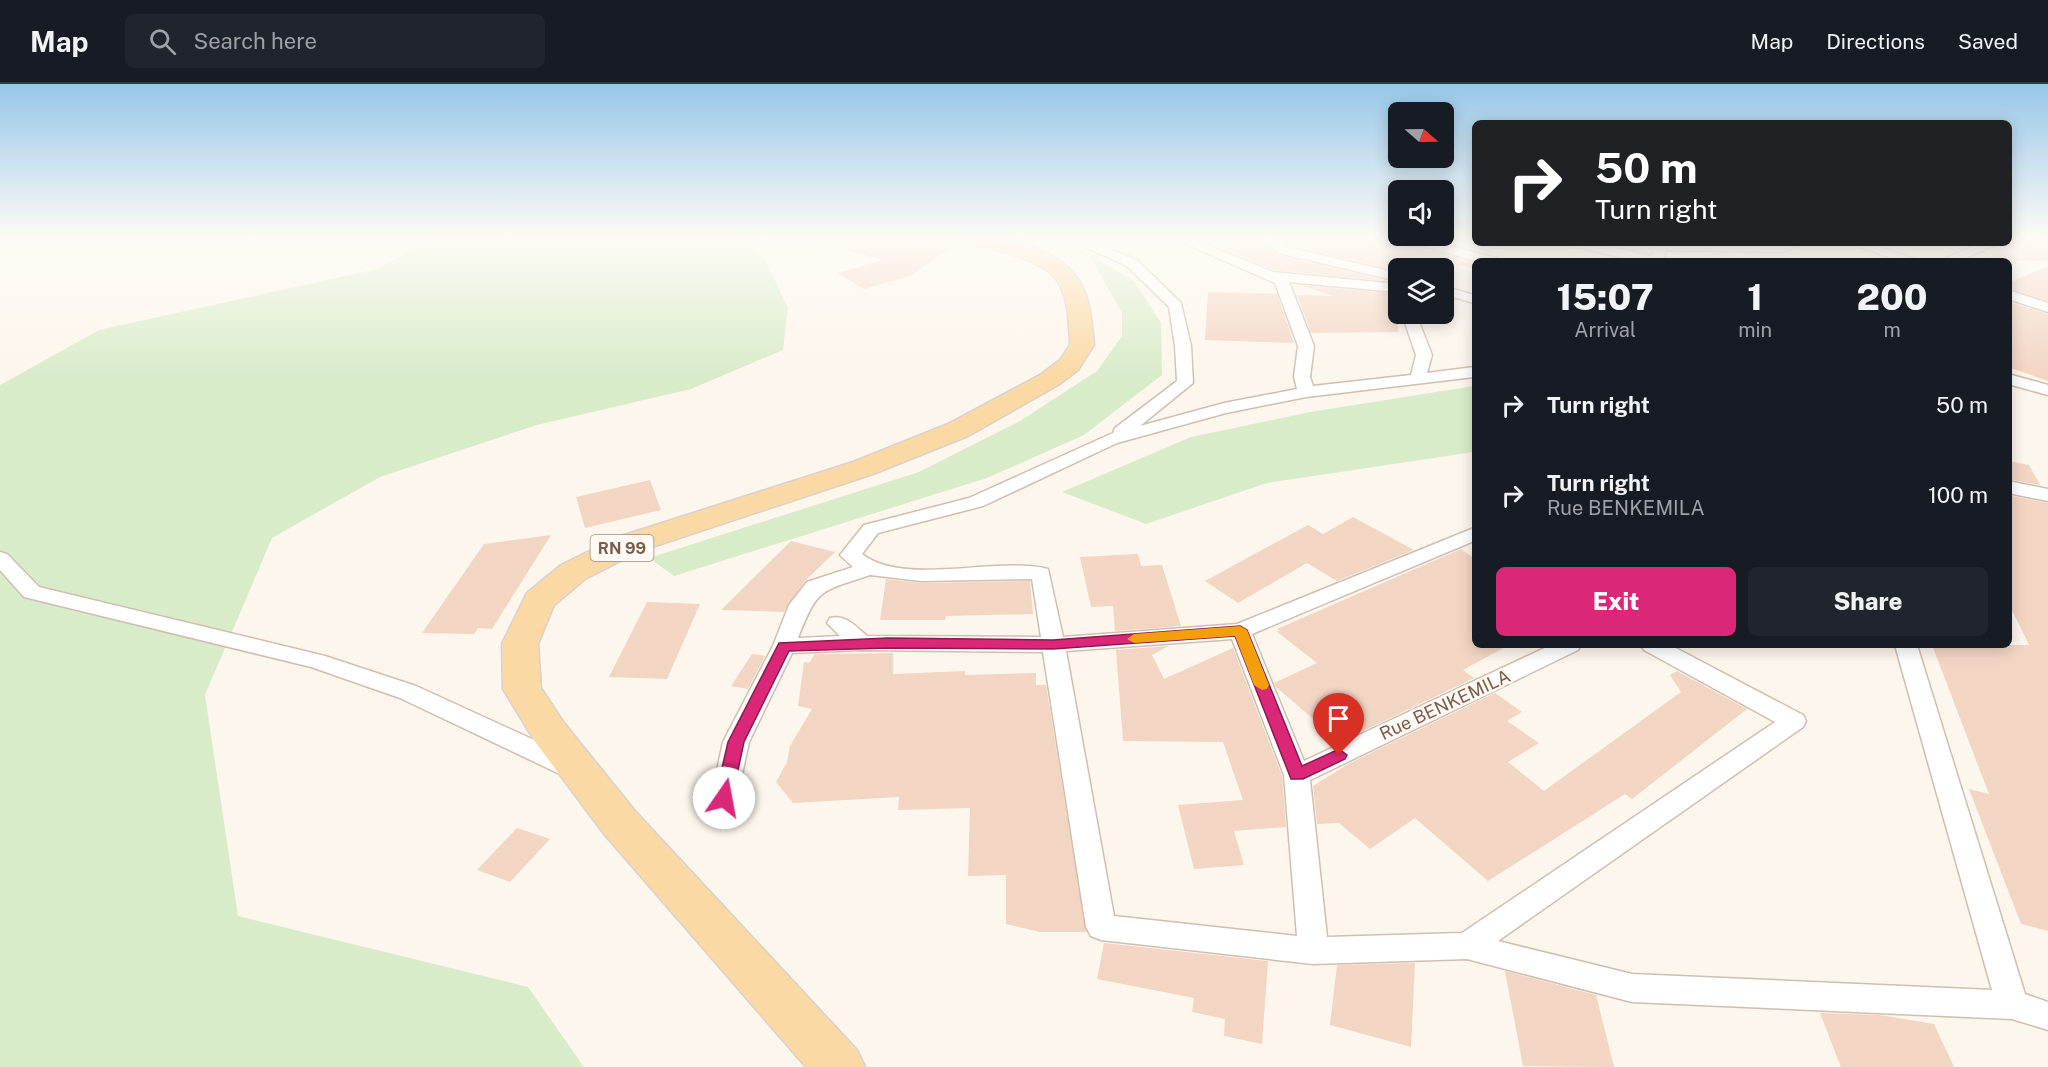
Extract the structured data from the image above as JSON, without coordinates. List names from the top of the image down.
{
  "streets": {
    "main road": ["RN 99"],
    "street": ["Rue BENKEMILA"]
  },
  "north": "right",
  "page": {
    "header": "Map",
    "search": "Search here",
    "nav": ["Map", "Directions", "Saved"],
    "turn": ["50 m", "Turn right"],
    "eta": [
      "15:07",
      "Arrival",
      "1",
      "min",
      "200",
      "m"
    ],
    "list": [
      {
        "name": "Turn right",
        "value": "50 m"
      },
      {
        "name": "Turn right",
        "note": "Rue BENKEMILA",
        "value": "100 m"
      }
    ],
    "buttons": ["Exit", "Share"]
  }
}
